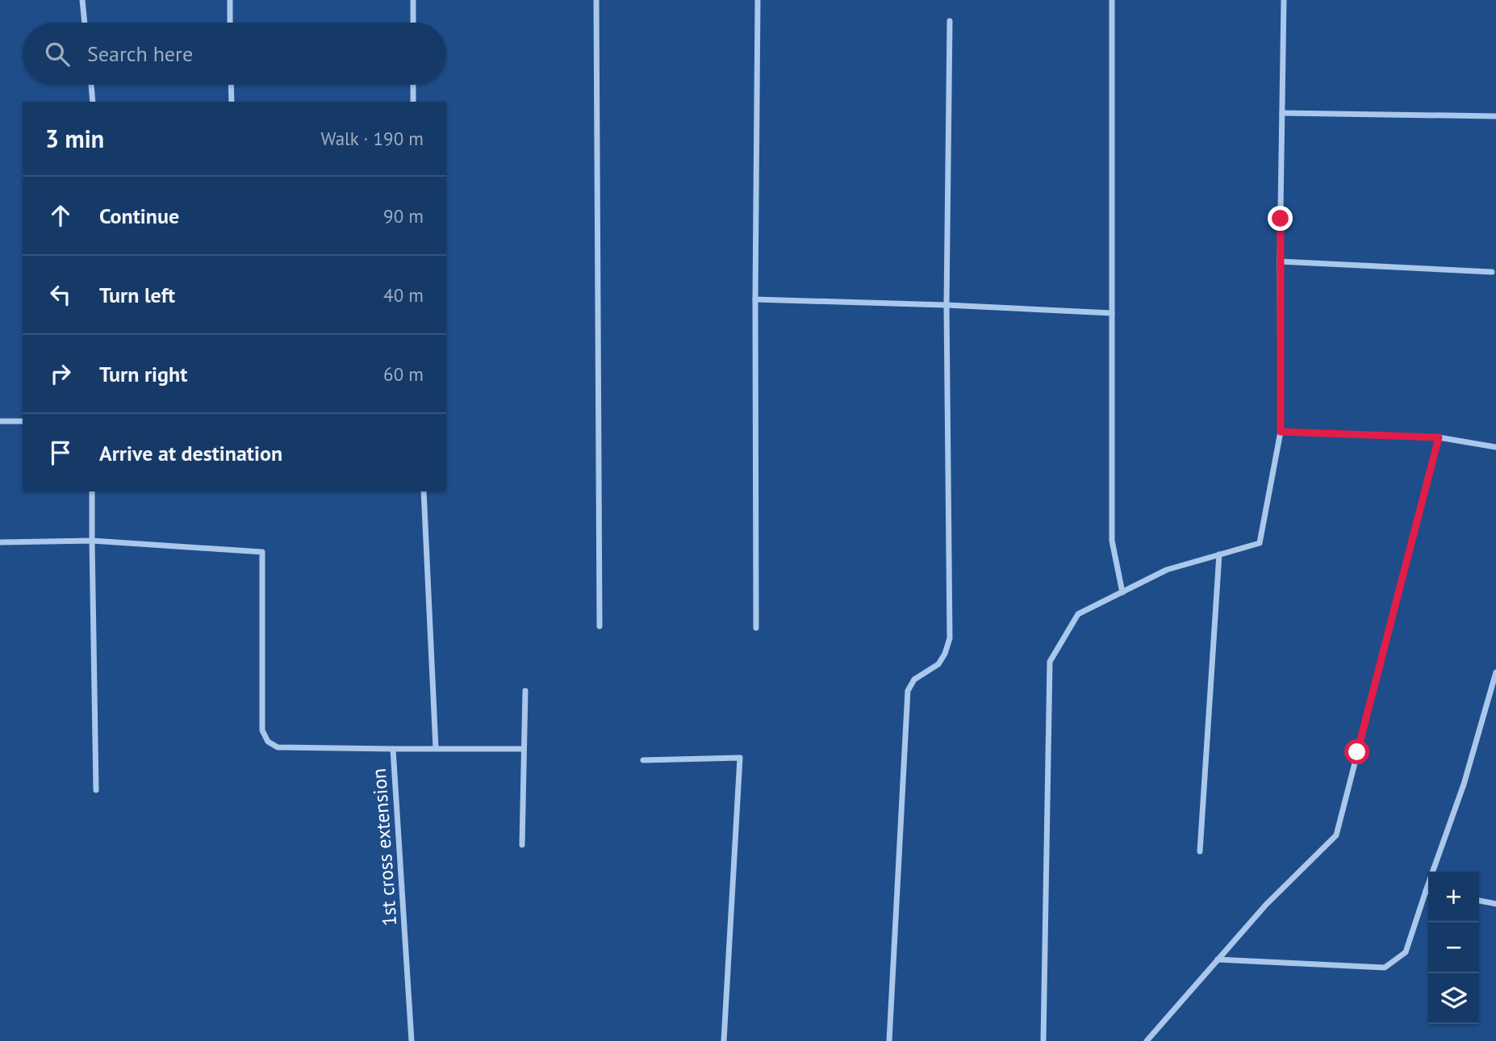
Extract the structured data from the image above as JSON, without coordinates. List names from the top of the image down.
{
  "streets": {
    "street": ["1st cross extension"]
  },
  "page": {
    "search": "Search here",
    "heading": ["3 min", "Walk · 190 m"],
    "list": [
      ["Continue", "90 m"],
      ["Turn left", "40 m"],
      ["Turn right", "60 m"],
      "Arrive at destination"
    ],
    "map_buttons": ["+", "−"]
  }
}
